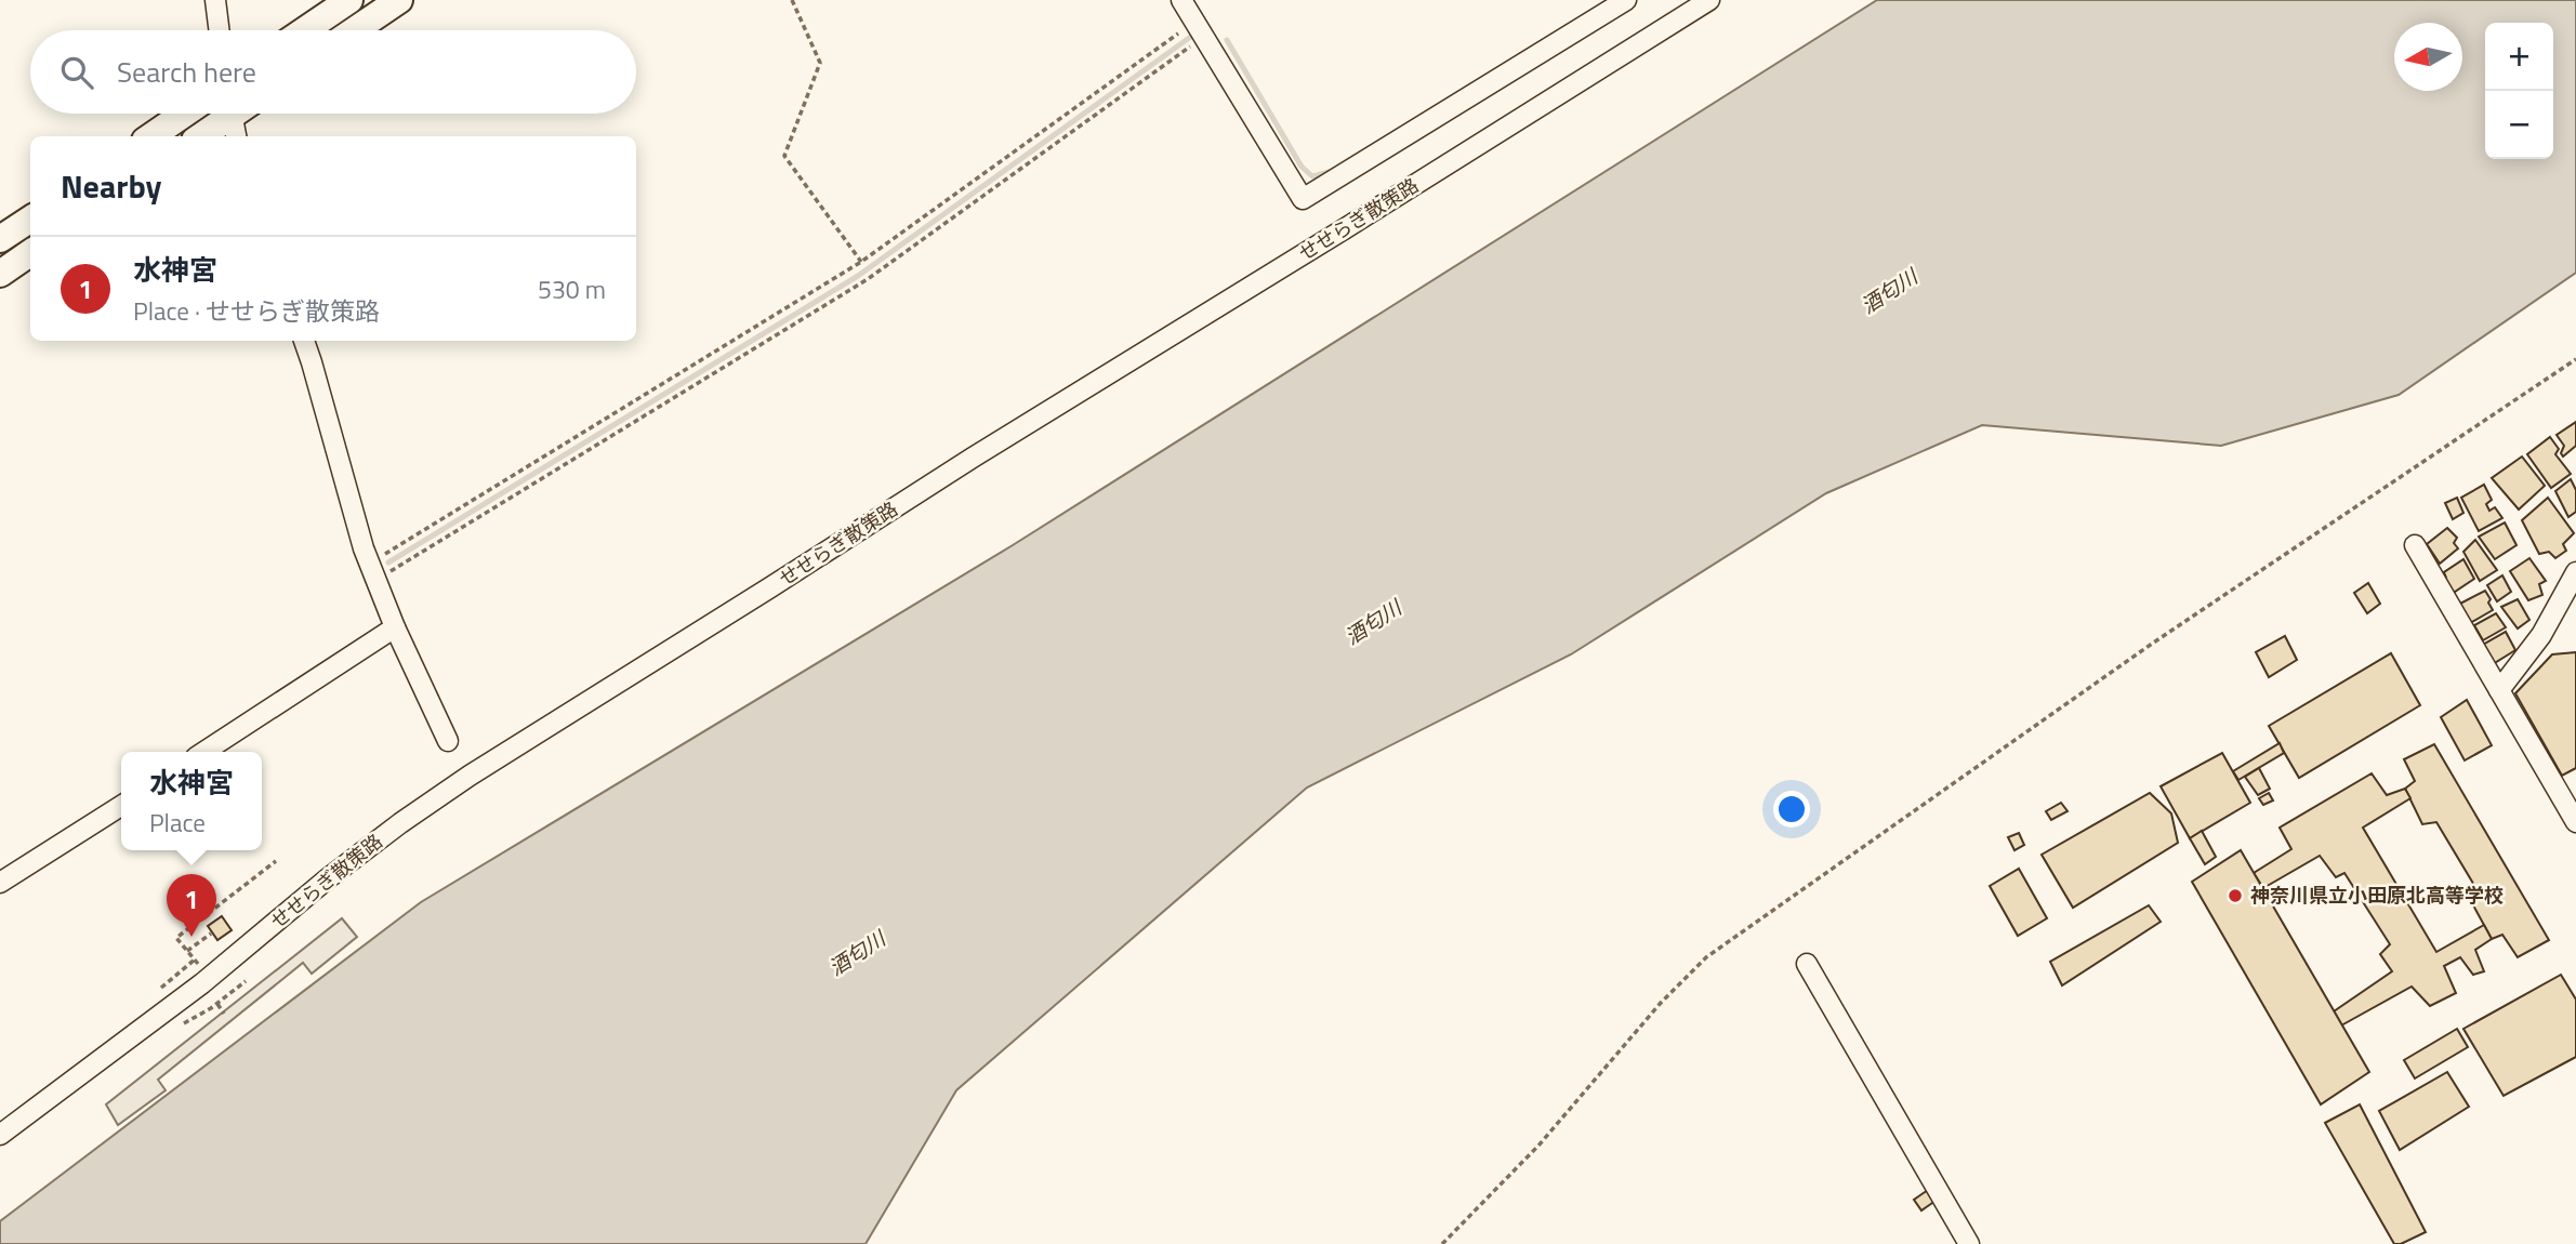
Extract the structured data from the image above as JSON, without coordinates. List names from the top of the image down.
{
  "streets": {
    "street": ["せせらぎ散策路"]
  },
  "water": ["酒匂川"],
  "places": ["神奈川県立小田原北高等学校"],
  "north": "left",
  "page": {
    "map_buttons": ["+", "−"],
    "search": "Search here",
    "heading": "Nearby",
    "list": [
      {
        "mark": "1",
        "name": "水神宮",
        "note": "Place · せせらぎ散策路",
        "value": "530 m"
      }
    ],
    "popup": ["水神宮", "Place"],
    "pins": "1"
  }
}
